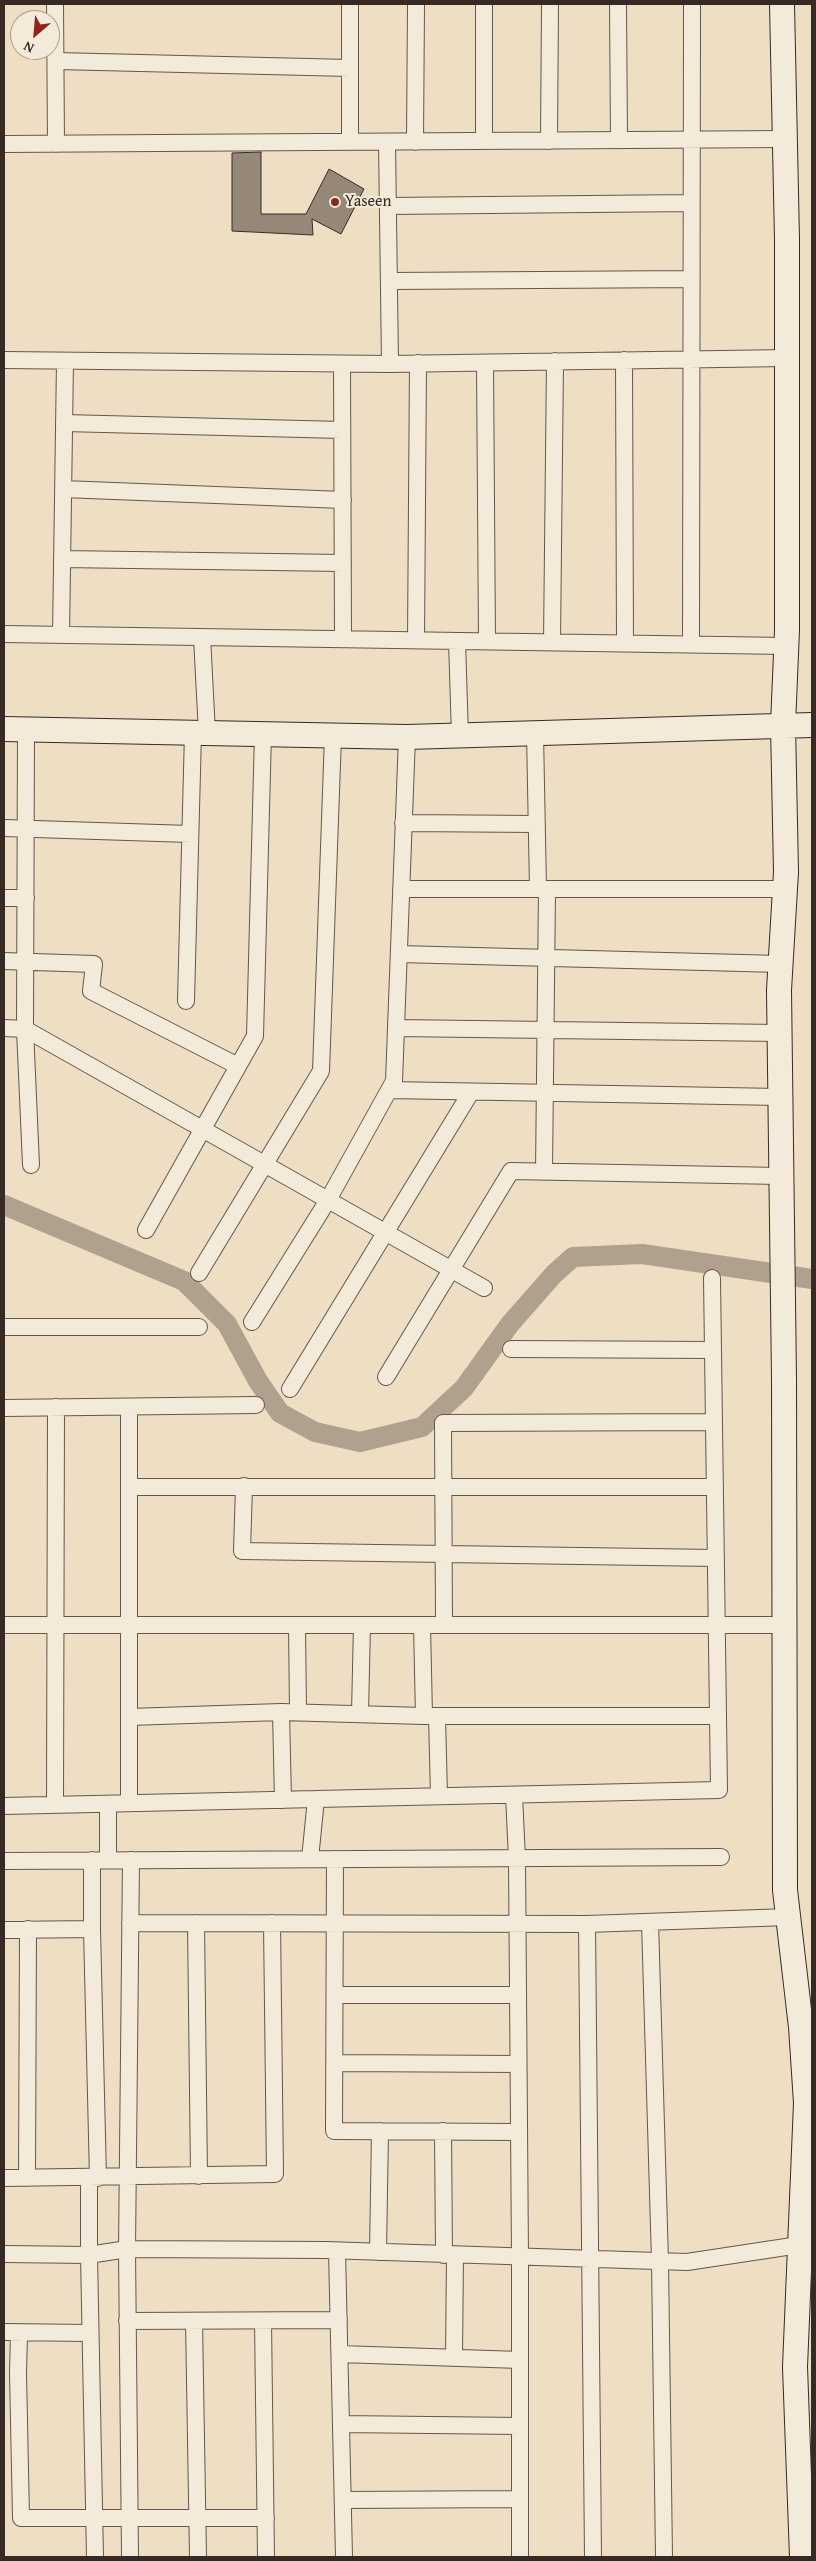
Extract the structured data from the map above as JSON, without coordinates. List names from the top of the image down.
{
  "places": ["Yaseen"],
  "north": "bottom left"
}
